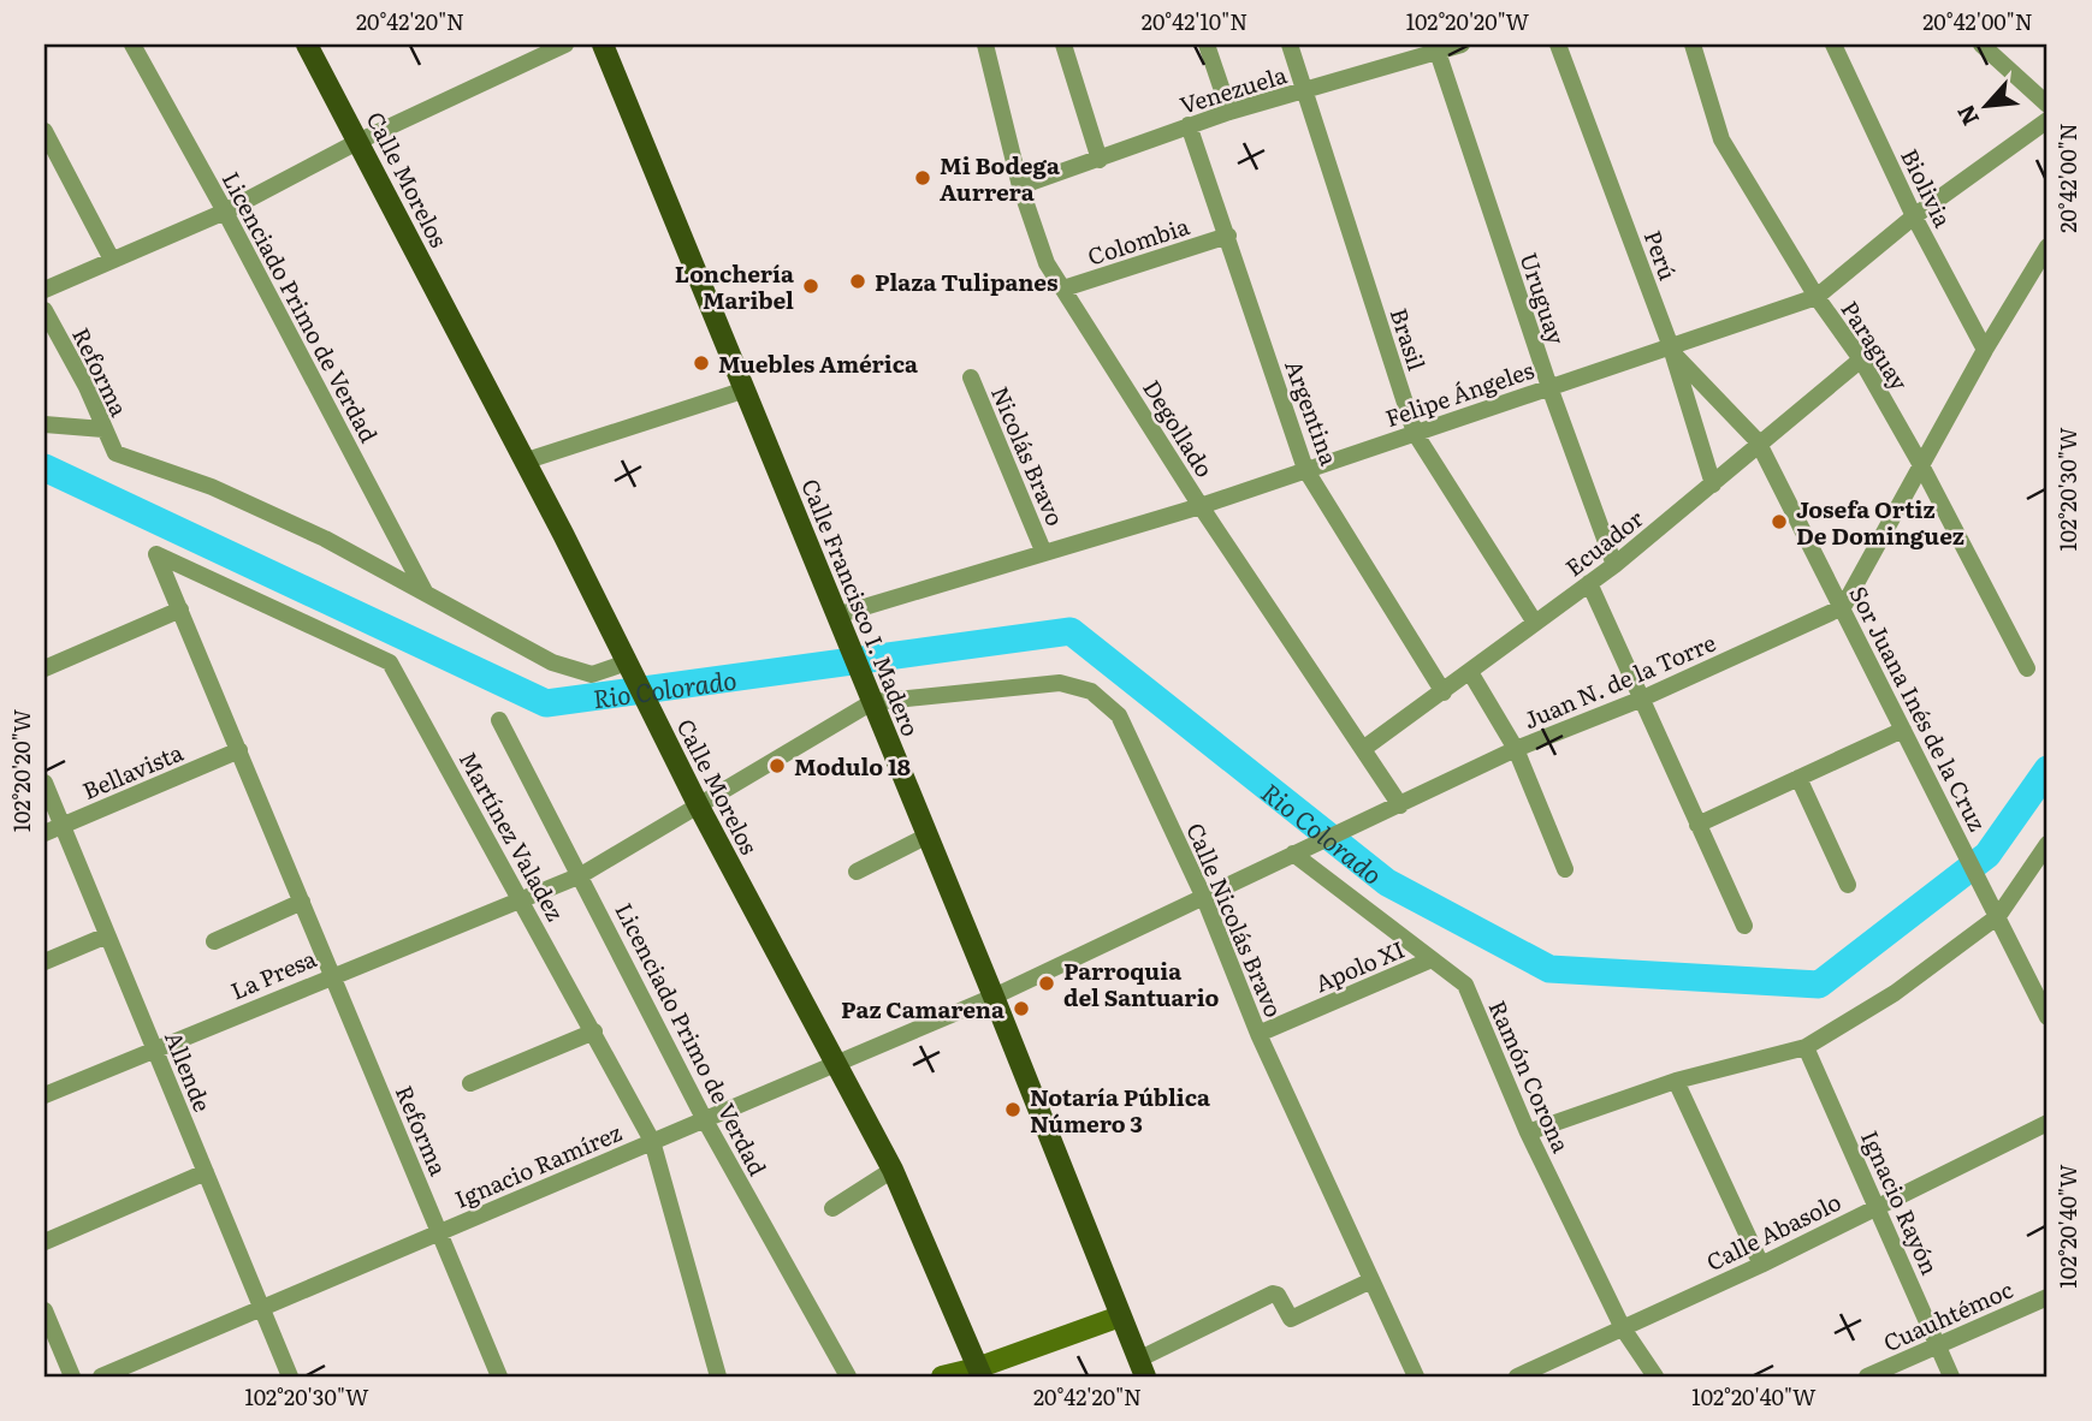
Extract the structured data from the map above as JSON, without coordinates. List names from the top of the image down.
{
  "streets": {
    "main road": ["Calle Morelos", "Calle Francisco I. Madero"],
    "street": [
      "Venezuela",
      "Biolivia",
      "Colombia",
      "Perú",
      "Uruguay",
      "Licenciado Primo de Verdad",
      "Brasil",
      "Paraguay",
      "Reforma",
      "Felipe Ángeles",
      "Argentina",
      "Degollado",
      "Nicolás Bravo",
      "Ecuador",
      "Juan N. de la Torre",
      "Sor Juana Inés de la Cruz",
      "Bellavista",
      "Martínez Valadez",
      "Calle Nicolás Bravo",
      "Apolo XI",
      "La Presa",
      "Allende",
      "Ramón Corona",
      "Ignacio Ramírez",
      "Ignacio Rayón",
      "Calle Abasolo",
      "Cuauhtémoc"
    ]
  },
  "crossings": [
    ["Venezuela", "Uruguay"],
    ["Venezuela", "Brasil"],
    ["Venezuela", "Argentina"],
    ["Venezuela", "Degollado"],
    ["Calle Morelos", "La Presa"],
    ["Calle Morelos", "Ignacio Ramírez"],
    ["Biolivia", "Felipe Ángeles"],
    ["Colombia", "Argentina"],
    ["Colombia", "Degollado"],
    ["Perú", "Felipe Ángeles"],
    ["Perú", "Ecuador"],
    ["Perú", "Sor Juana Inés de la Cruz"],
    ["Uruguay", "Felipe Ángeles"],
    ["Uruguay", "Ecuador"],
    ["Licenciado Primo de Verdad", "Reforma"],
    ["Licenciado Primo de Verdad", "La Presa"],
    ["Licenciado Primo de Verdad", "Ignacio Ramírez"],
    ["Brasil", "Felipe Ángeles"],
    ["Brasil", "Ecuador"],
    ["Paraguay", "Felipe Ángeles"],
    ["Paraguay", "Ecuador"],
    ["Reforma", "Bellavista"],
    ["Reforma", "Martínez Valadez"],
    ["Reforma", "La Presa"],
    ["Reforma", "Ignacio Ramírez"],
    ["Felipe Ángeles", "Argentina"],
    ["Felipe Ángeles", "Degollado"],
    ["Felipe Ángeles", "Nicolás Bravo"],
    ["Felipe Ángeles", "Calle Francisco I. Madero"],
    ["Felipe Ángeles", "Sor Juana Inés de la Cruz"],
    ["Argentina", "Ecuador"],
    ["Degollado", "Ecuador"],
    ["Degollado", "Juan N. de la Torre"],
    ["Ecuador", "Sor Juana Inés de la Cruz"],
    ["Calle Francisco I. Madero", "Juan N. de la Torre"],
    ["Calle Francisco I. Madero", "Calle Nicolás Bravo"],
    ["Calle Francisco I. Madero", "La Presa"],
    ["Calle Francisco I. Madero", "Ignacio Ramírez"],
    ["Juan N. de la Torre", "Sor Juana Inés de la Cruz"],
    ["Juan N. de la Torre", "Calle Nicolás Bravo"],
    ["Juan N. de la Torre", "Ramón Corona"],
    ["Juan N. de la Torre", "Ignacio Ramírez"],
    ["Bellavista", "Allende"],
    ["Martínez Valadez", "La Presa"],
    ["Martínez Valadez", "Ignacio Ramírez"],
    ["Calle Nicolás Bravo", "Apolo XI"],
    ["Calle Nicolás Bravo", "La Presa"],
    ["Apolo XI", "Ramón Corona"],
    ["La Presa", "Allende"],
    ["Allende", "Ignacio Ramírez"],
    ["Ramón Corona", "Calle Abasolo"],
    ["Ignacio Rayón", "Calle Abasolo"],
    ["Ignacio Rayón", "Cuauhtémoc"]
  ],
  "water": ["Rio Colorado"],
  "places": [
    "Mi Bodega Aurrera",
    "Plaza Tulipanes",
    "Lonchería Maribel",
    "Muebles América",
    "Josefa Ortiz De Dominguez",
    "Modulo 18",
    "Parroquia del Santuario",
    "Paz Camarena",
    "Notaría Pública Número 3"
  ],
  "north": "bottom left",
  "coordinates": [
    "20°42'20\"N",
    "20°42'10\"N",
    "102°20'20\"W",
    "20°42'00\"N",
    "102°20'30\"W",
    "102°20'40\"W"
  ]
}
